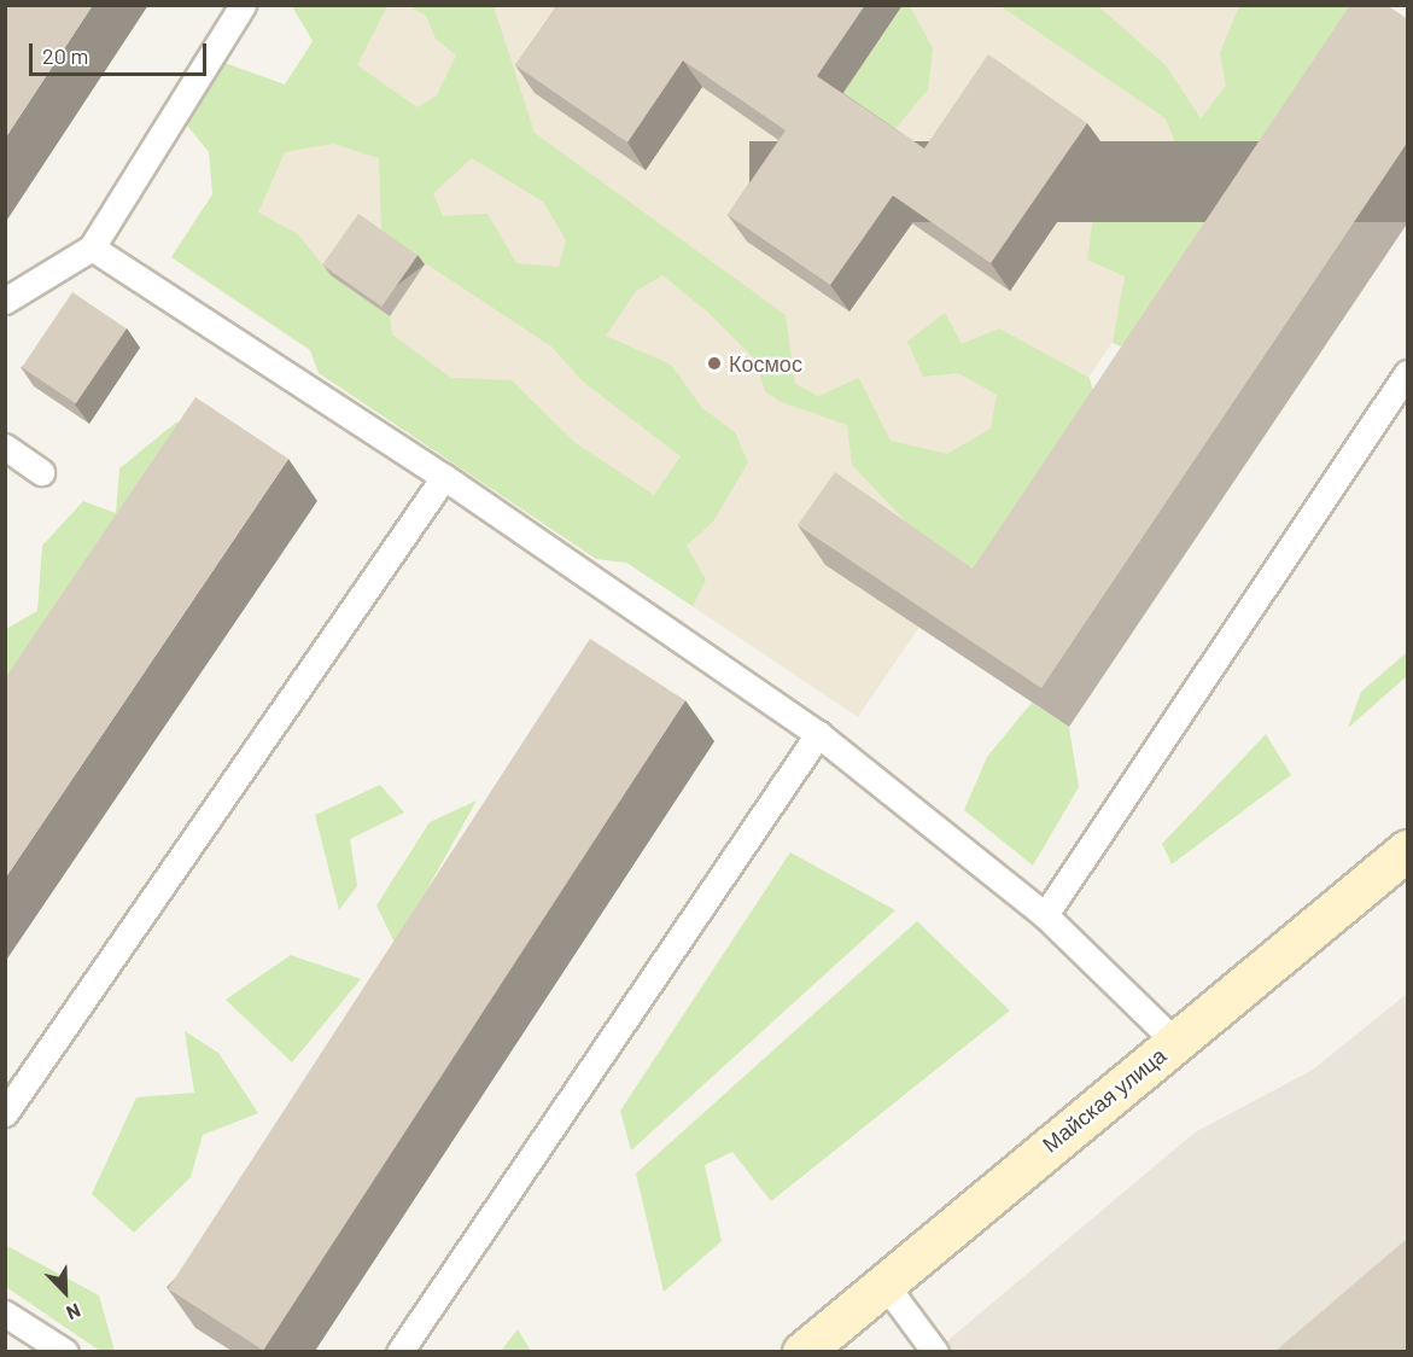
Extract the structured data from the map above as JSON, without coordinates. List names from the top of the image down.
{
  "streets": {
    "main road": ["Майская улица"]
  },
  "places": ["Космос"],
  "scale_bar": "20 m",
  "north": "bottom right"
}
